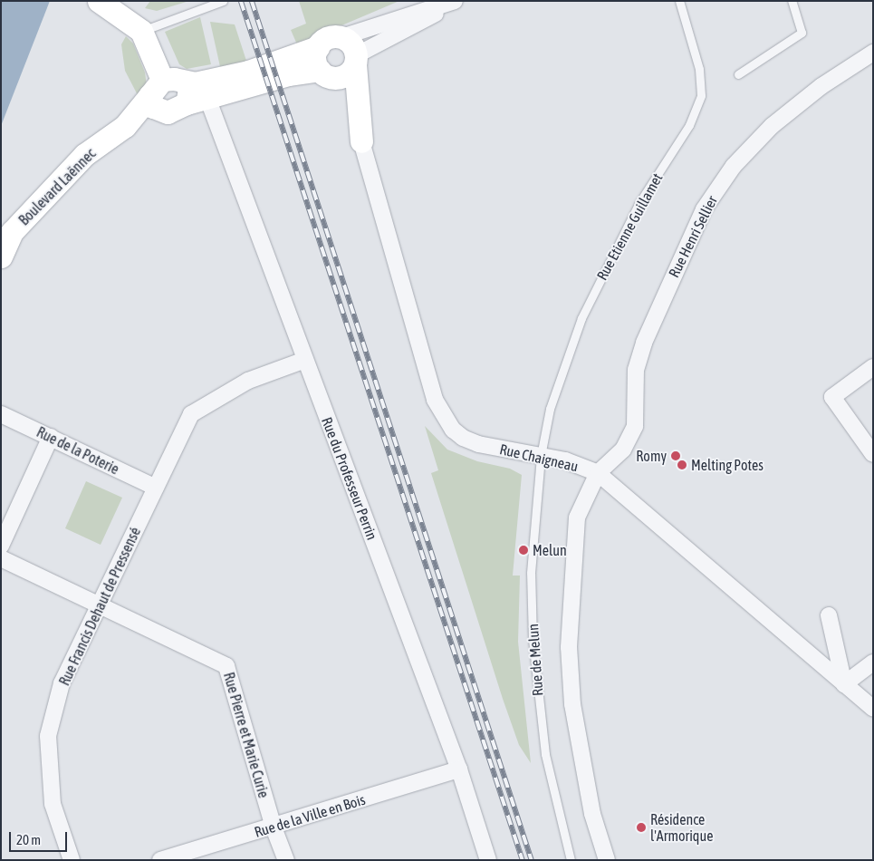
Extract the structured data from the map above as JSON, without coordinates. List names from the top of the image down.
{
  "streets": {
    "main road": ["Boulevard Laënnec", "Rue Chaigneau"],
    "street": [
      "Rue Henri Sellier",
      "Rue de la Poterie",
      "Rue du Professeur Perrin",
      "Rue Francis Dehaut de Pressensé",
      "Rue Pierre et Marie Curie",
      "Rue de la Ville en Bois"
    ],
    "lane": ["Rue Etienne Guillamet", "Rue de Melun"]
  },
  "crossings": [
    ["Boulevard Laënnec", "Rue du Professeur Perrin"],
    ["Rue Etienne Guillamet", "Rue Chaigneau"],
    ["Rue Etienne Guillamet", "Rue de Melun"],
    ["Rue Henri Sellier", "Rue Chaigneau"],
    ["Rue de la Poterie", "Rue Francis Dehaut de Pressensé"],
    ["Rue Chaigneau", "Rue de Melun"],
    ["Rue du Professeur Perrin", "Rue Francis Dehaut de Pressensé"],
    ["Rue du Professeur Perrin", "Rue de la Ville en Bois"],
    ["Rue Francis Dehaut de Pressensé", "Rue Pierre et Marie Curie"],
    ["Rue Pierre et Marie Curie", "Rue de la Ville en Bois"]
  ],
  "places": [
    "Romy",
    "Melting Potes",
    "Melun",
    "Résidence l'Armorique"
  ],
  "scale_bar": "20 m"
}
